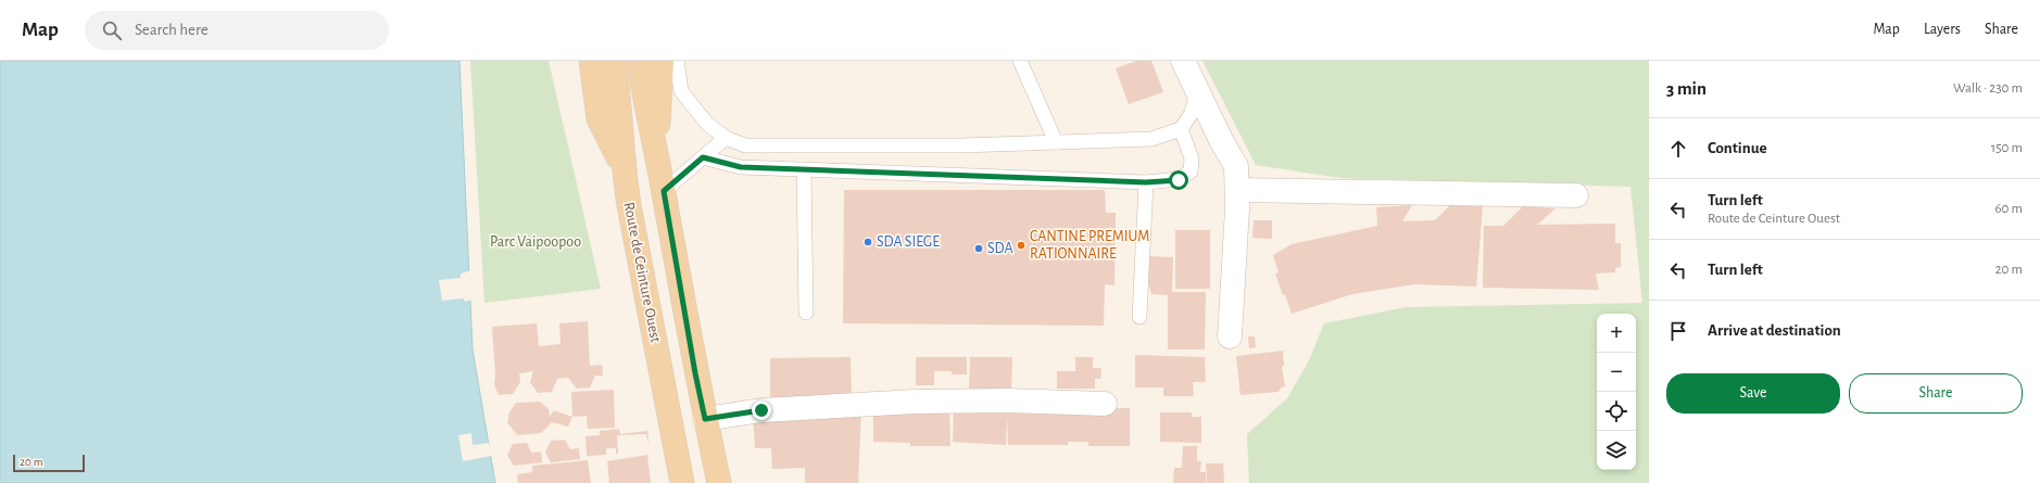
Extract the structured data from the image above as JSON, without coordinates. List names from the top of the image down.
{
  "streets": {
    "main road": ["Route de Ceinture Ouest"]
  },
  "parks": ["Parc Vaipoopoo"],
  "places": ["SDA SIEGE", "CANTINE PREMIUM RATIONNAIRE", "SDA"],
  "scale_bar": "20 m",
  "page": {
    "header": "Map",
    "search": "Search here",
    "nav": ["Map", "Layers", "Share"],
    "heading": ["3 min", "Walk · 230 m"],
    "list": [
      ["Continue", "150 m"],
      ["Turn left", "Route de Ceinture Ouest", "60 m"],
      ["Turn left", "20 m"],
      "Arrive at destination"
    ],
    "map_buttons": ["+", "−"],
    "buttons": ["Save", "Share"],
    "scale": "20 m"
  }
}
